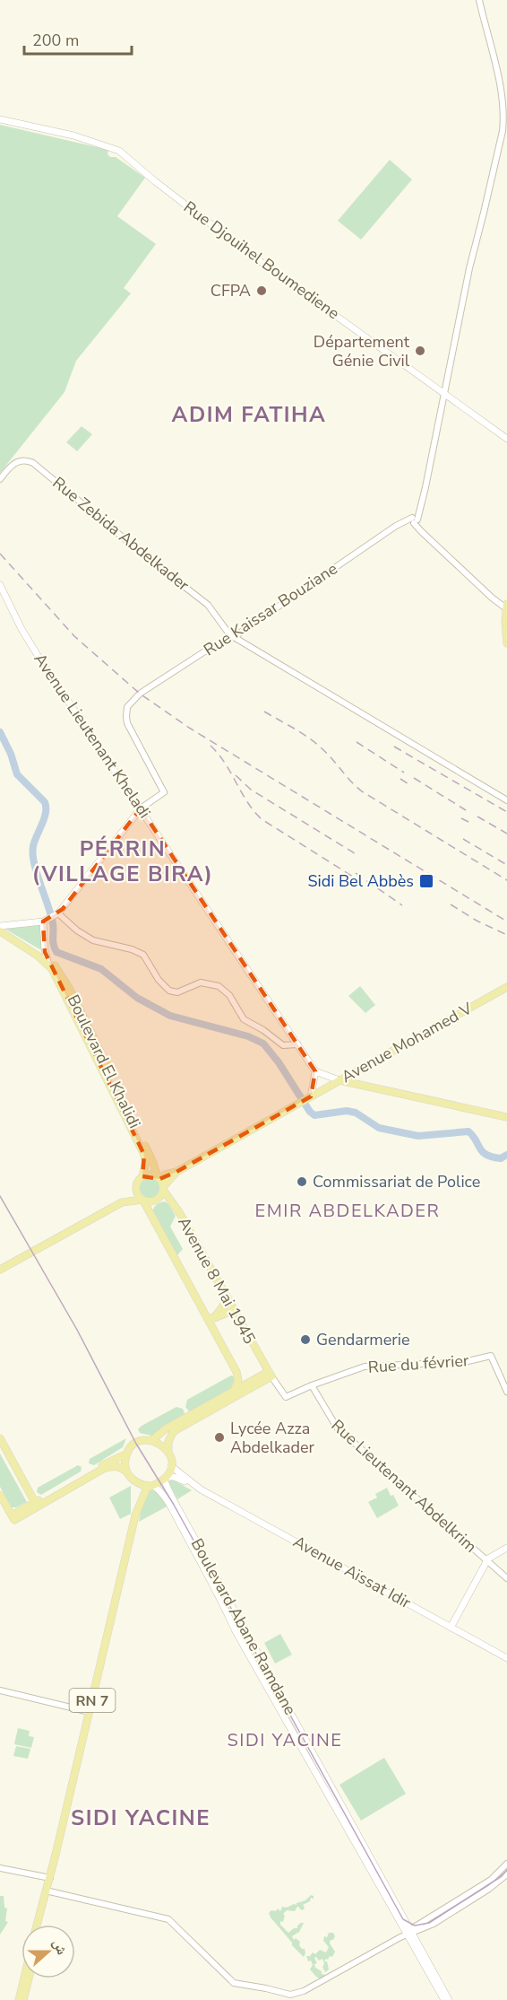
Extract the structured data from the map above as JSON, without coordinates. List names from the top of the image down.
{
  "streets": {
    "main road": [
      "Rue Djouihel Boumediene",
      "Avenue Lieutenant Kheladi",
      "Avenue Mohamed V",
      "Boulevard El Khalidi",
      "Avenue 8 Mai 1945",
      "Avenue Aïssat Idir",
      "Boulevard Abane Ramdane",
      "RN 7"
    ],
    "street": [
      "Rue Zebida Abdelkader",
      "Rue Kaissar Bouziane",
      "Rue du février",
      "Rue Lieutenant Abdelkrim"
    ]
  },
  "crossings": [
    ["Rue Zebida Abdelkader", "Rue Kaissar Bouziane"],
    ["Rue Kaissar Bouziane", "Avenue Lieutenant Kheladi"],
    ["Boulevard El Khalidi", "Avenue 8 Mai 1945"],
    ["Avenue 8 Mai 1945", "Rue du février"],
    ["Rue du février", "Rue Lieutenant Abdelkrim"],
    ["Boulevard Abane Ramdane", "RN 7"]
  ],
  "districts": [
    "ADIM FATIHA",
    "PÉRRIN (VILLAGE BIRA)",
    "EMIR ABDELKADER",
    "SIDI YACINE",
    "SIDI YACINE"
  ],
  "places": {
    "other": [
      "CFPA",
      "Département Génie Civil",
      "Commissariat de Police",
      "Gendarmerie",
      "Lycée Azza Abdelkader"
    ],
    "transit": ["Sidi Bel Abbès"]
  },
  "scale_bar": "200 m",
  "north": "right"
}
